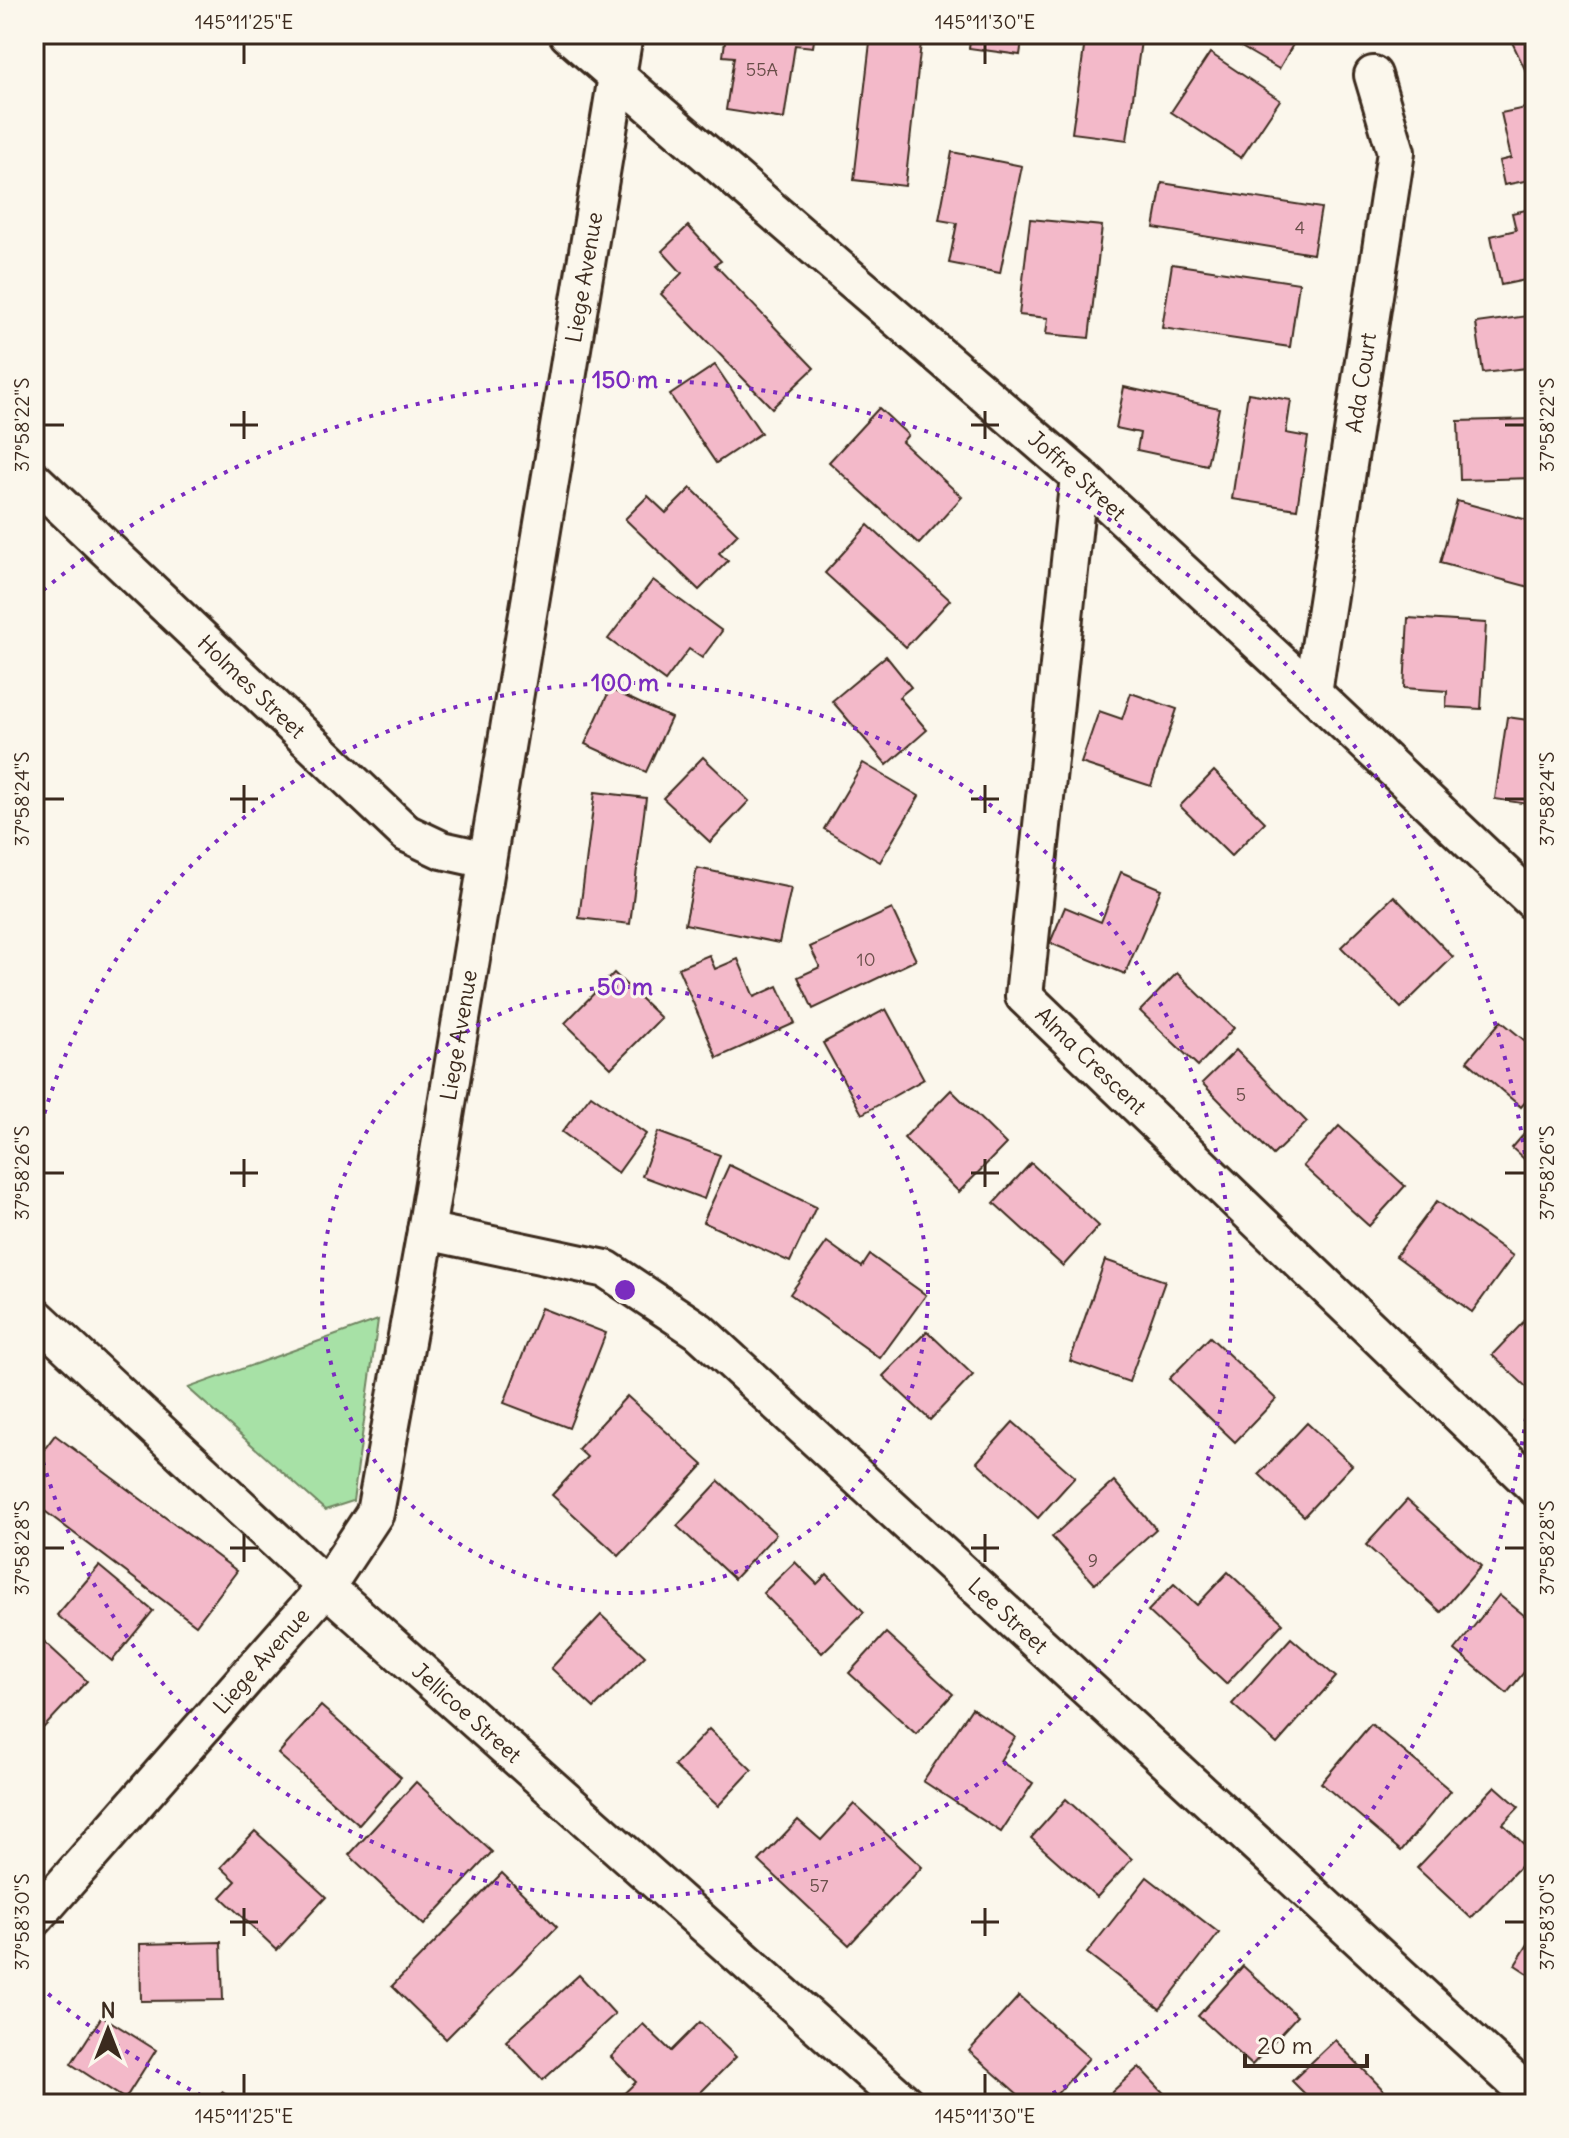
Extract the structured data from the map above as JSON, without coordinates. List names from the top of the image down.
{
  "streets": {
    "street": [
      "Liege Avenue",
      "Ada Court",
      "Joffre Street",
      "Holmes Street",
      "Alma Crescent",
      "Lee Street",
      "Jellicoe Street"
    ]
  },
  "crossings": [
    ["Liege Avenue", "Joffre Street"],
    ["Liege Avenue", "Holmes Street"],
    ["Liege Avenue", "Lee Street"],
    ["Liege Avenue", "Jellicoe Street"],
    ["Ada Court", "Joffre Street"],
    ["Joffre Street", "Alma Crescent"]
  ],
  "house_numbers": [
    "55A",
    "4",
    "10",
    "5",
    "9",
    "57"
  ],
  "scale_bar": "20 m",
  "north": "top",
  "coordinates": [
    "145°11'25\"E",
    "145°11'30\"E",
    "37°58'22\"S",
    "37°58'24\"S",
    "37°58'26\"S",
    "37°58'28\"S",
    "37°58'30\"S"
  ],
  "rings": ["150 m", "100 m", "50 m"]
}
